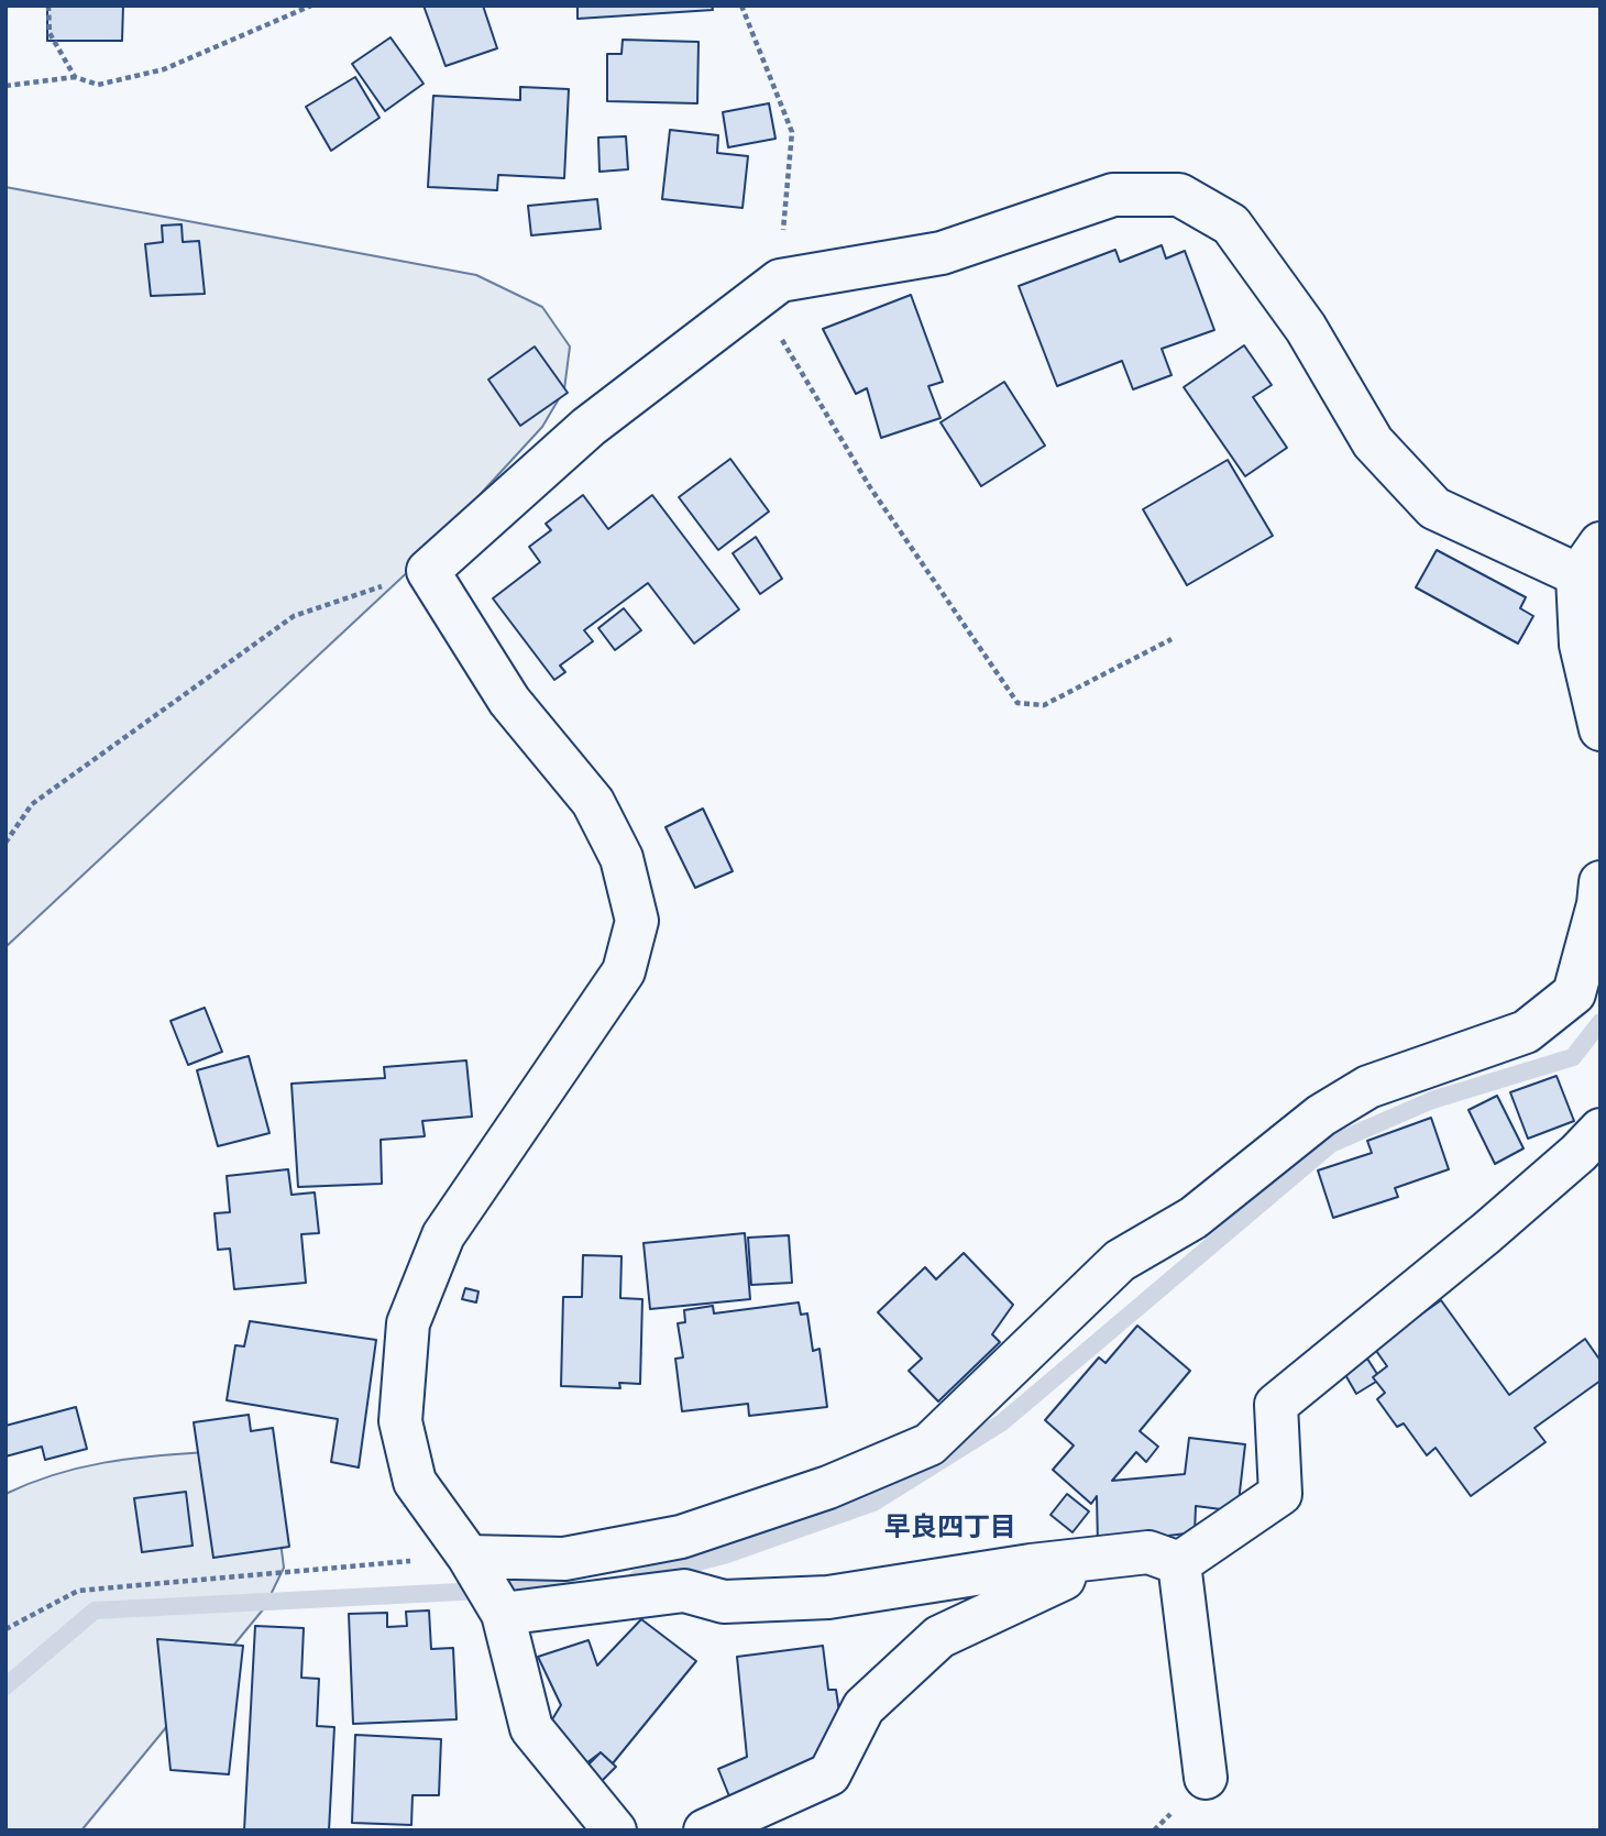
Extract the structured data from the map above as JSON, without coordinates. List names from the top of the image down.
{
  "districts": ["早良四丁目"]
}
